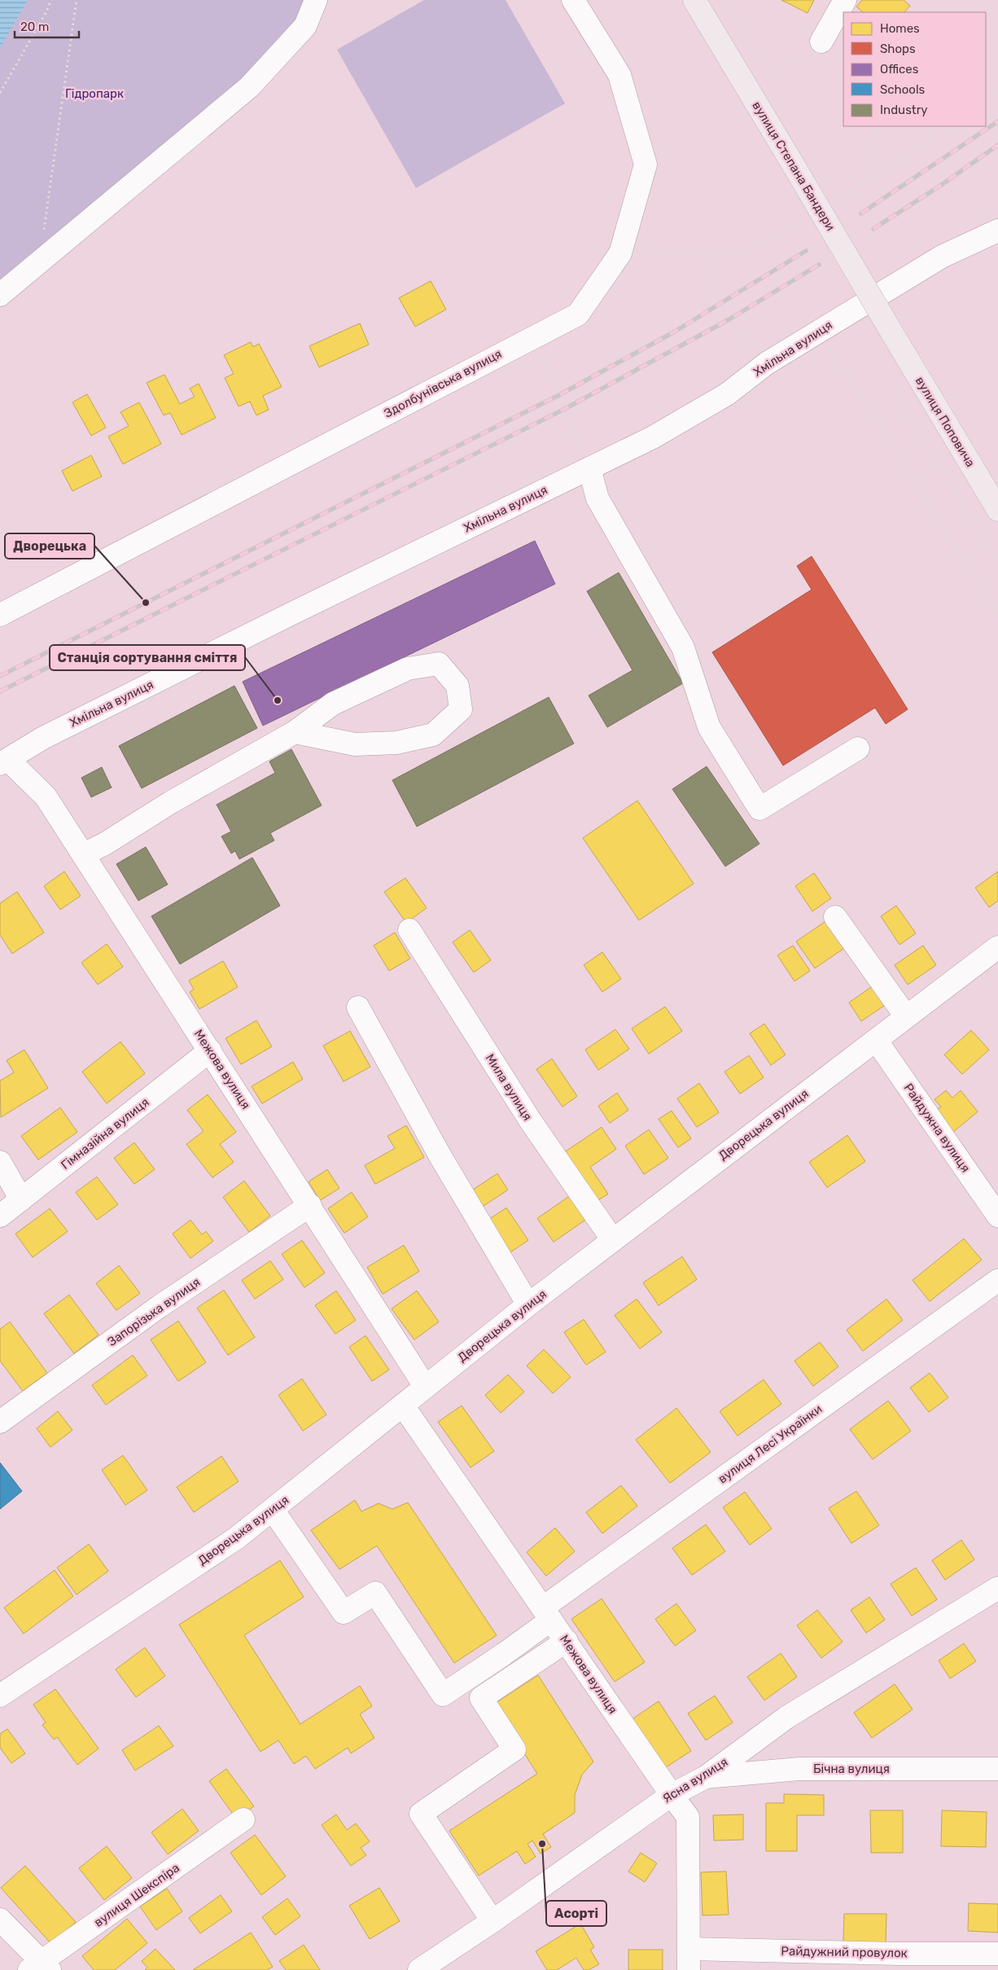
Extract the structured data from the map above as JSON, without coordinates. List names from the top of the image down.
{
  "streets": {
    "main road": ["вулиця Степана Бандери", "вулиця Поповича"],
    "street": [
      "Хмільна вулиця",
      "Здолбунівська вулиця",
      "Межова вулиця",
      "Мила вулиця",
      "Дворецька вулиця",
      "Райдужна вулиця",
      "Гімназійна вулиця",
      "Запорізька вулиця",
      "вулиця Лесі Українки",
      "Бічна вулиця",
      "Ясна вулиця",
      "вулиця Шекспіра",
      "Райдужний провулок"
    ]
  },
  "crossings": [
    ["вулиця Степана Бандери", "вулиця Поповича"],
    ["Хмільна вулиця", "Межова вулиця"],
    ["Межова вулиця", "Дворецька вулиця"],
    ["Межова вулиця", "Гімназійна вулиця"],
    ["Межова вулиця", "Запорізька вулиця"],
    ["Межова вулиця", "вулиця Лесі Українки"],
    ["Межова вулиця", "Ясна вулиця"],
    ["Межова вулиця", "Райдужний провулок"],
    ["Мила вулиця", "Дворецька вулиця"],
    ["Дворецька вулиця", "Райдужна вулиця"],
    ["Дворецька вулиця", "вулиця Лесі Українки"],
    ["Бічна вулиця", "Ясна вулиця"]
  ],
  "parks": ["Гідропарк"],
  "places": ["Дворецька", "Станція сортування сміття", "Асорті"],
  "legend": [
    "Homes",
    "Shops",
    "Offices",
    "Schools",
    "Industry"
  ],
  "scale_bar": "20 m"
}
